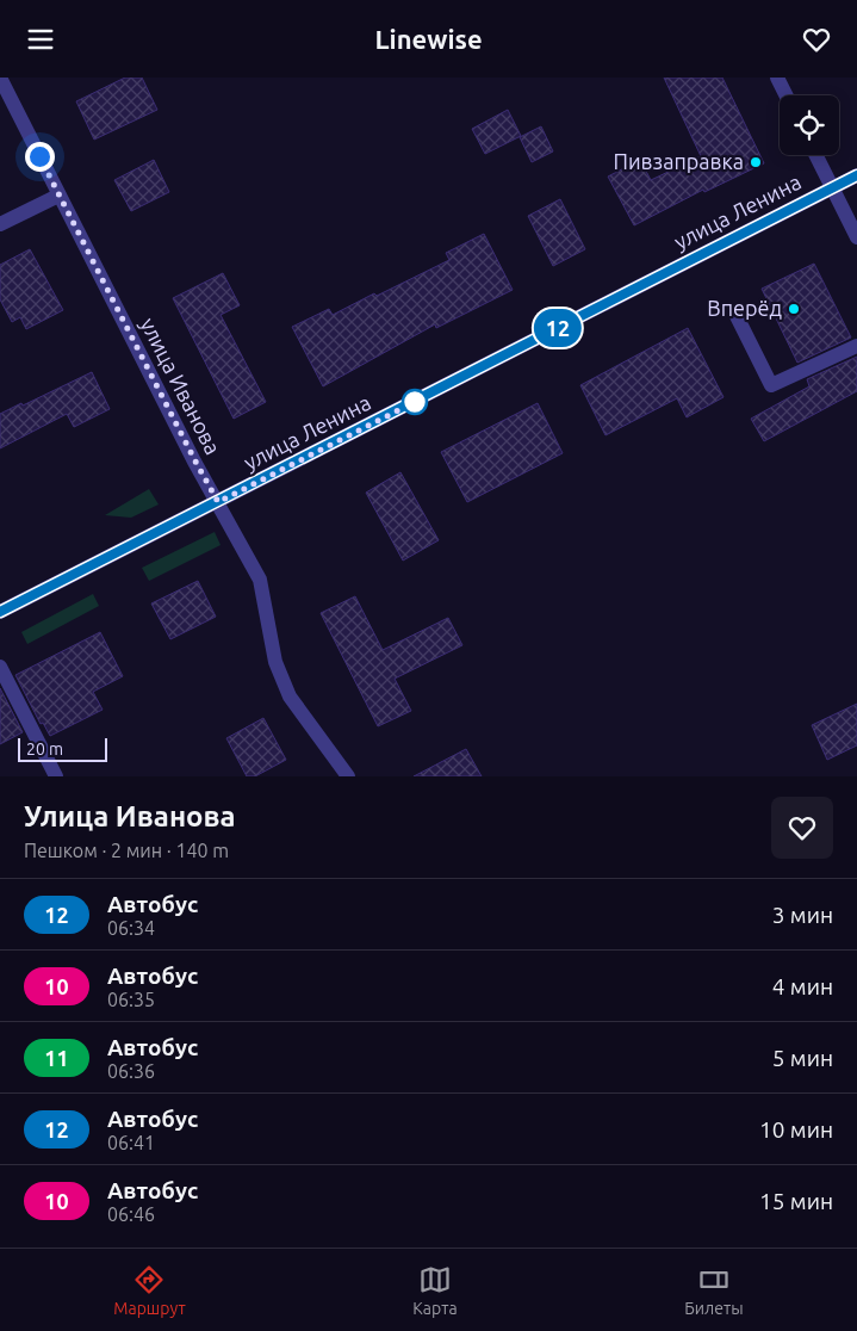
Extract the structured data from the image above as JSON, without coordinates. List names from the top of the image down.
{
  "streets": {
    "street": ["улица Ленина", "улица Иванова"]
  },
  "crossings": [
    ["улица Ленина", "улица Иванова"]
  ],
  "places": ["Пивзаправка", "Вперёд"],
  "lines": ["bus line 12"],
  "scale_bar": "20 m",
  "page": {
    "header": "Linewise",
    "on_map": "12",
    "scale": "20 m",
    "heading": ["Улица Иванова", "Пешком · 2 мин · 140 m"],
    "list": [
      {
        "mark": "12",
        "name": "Автобус",
        "note": "06:34",
        "value": "3 мин"
      },
      {
        "mark": "10",
        "name": "Автобус",
        "note": "06:35",
        "value": "4 мин"
      },
      {
        "mark": "11",
        "name": "Автобус",
        "note": "06:36",
        "value": "5 мин"
      },
      {
        "mark": "12",
        "name": "Автобус",
        "note": "06:41",
        "value": "10 мин"
      },
      {
        "mark": "10",
        "name": "Автобус",
        "note": "06:46",
        "value": "15 мин"
      }
    ],
    "tabs": ["Маршрут", "Карта", "Билеты"]
  }
}
